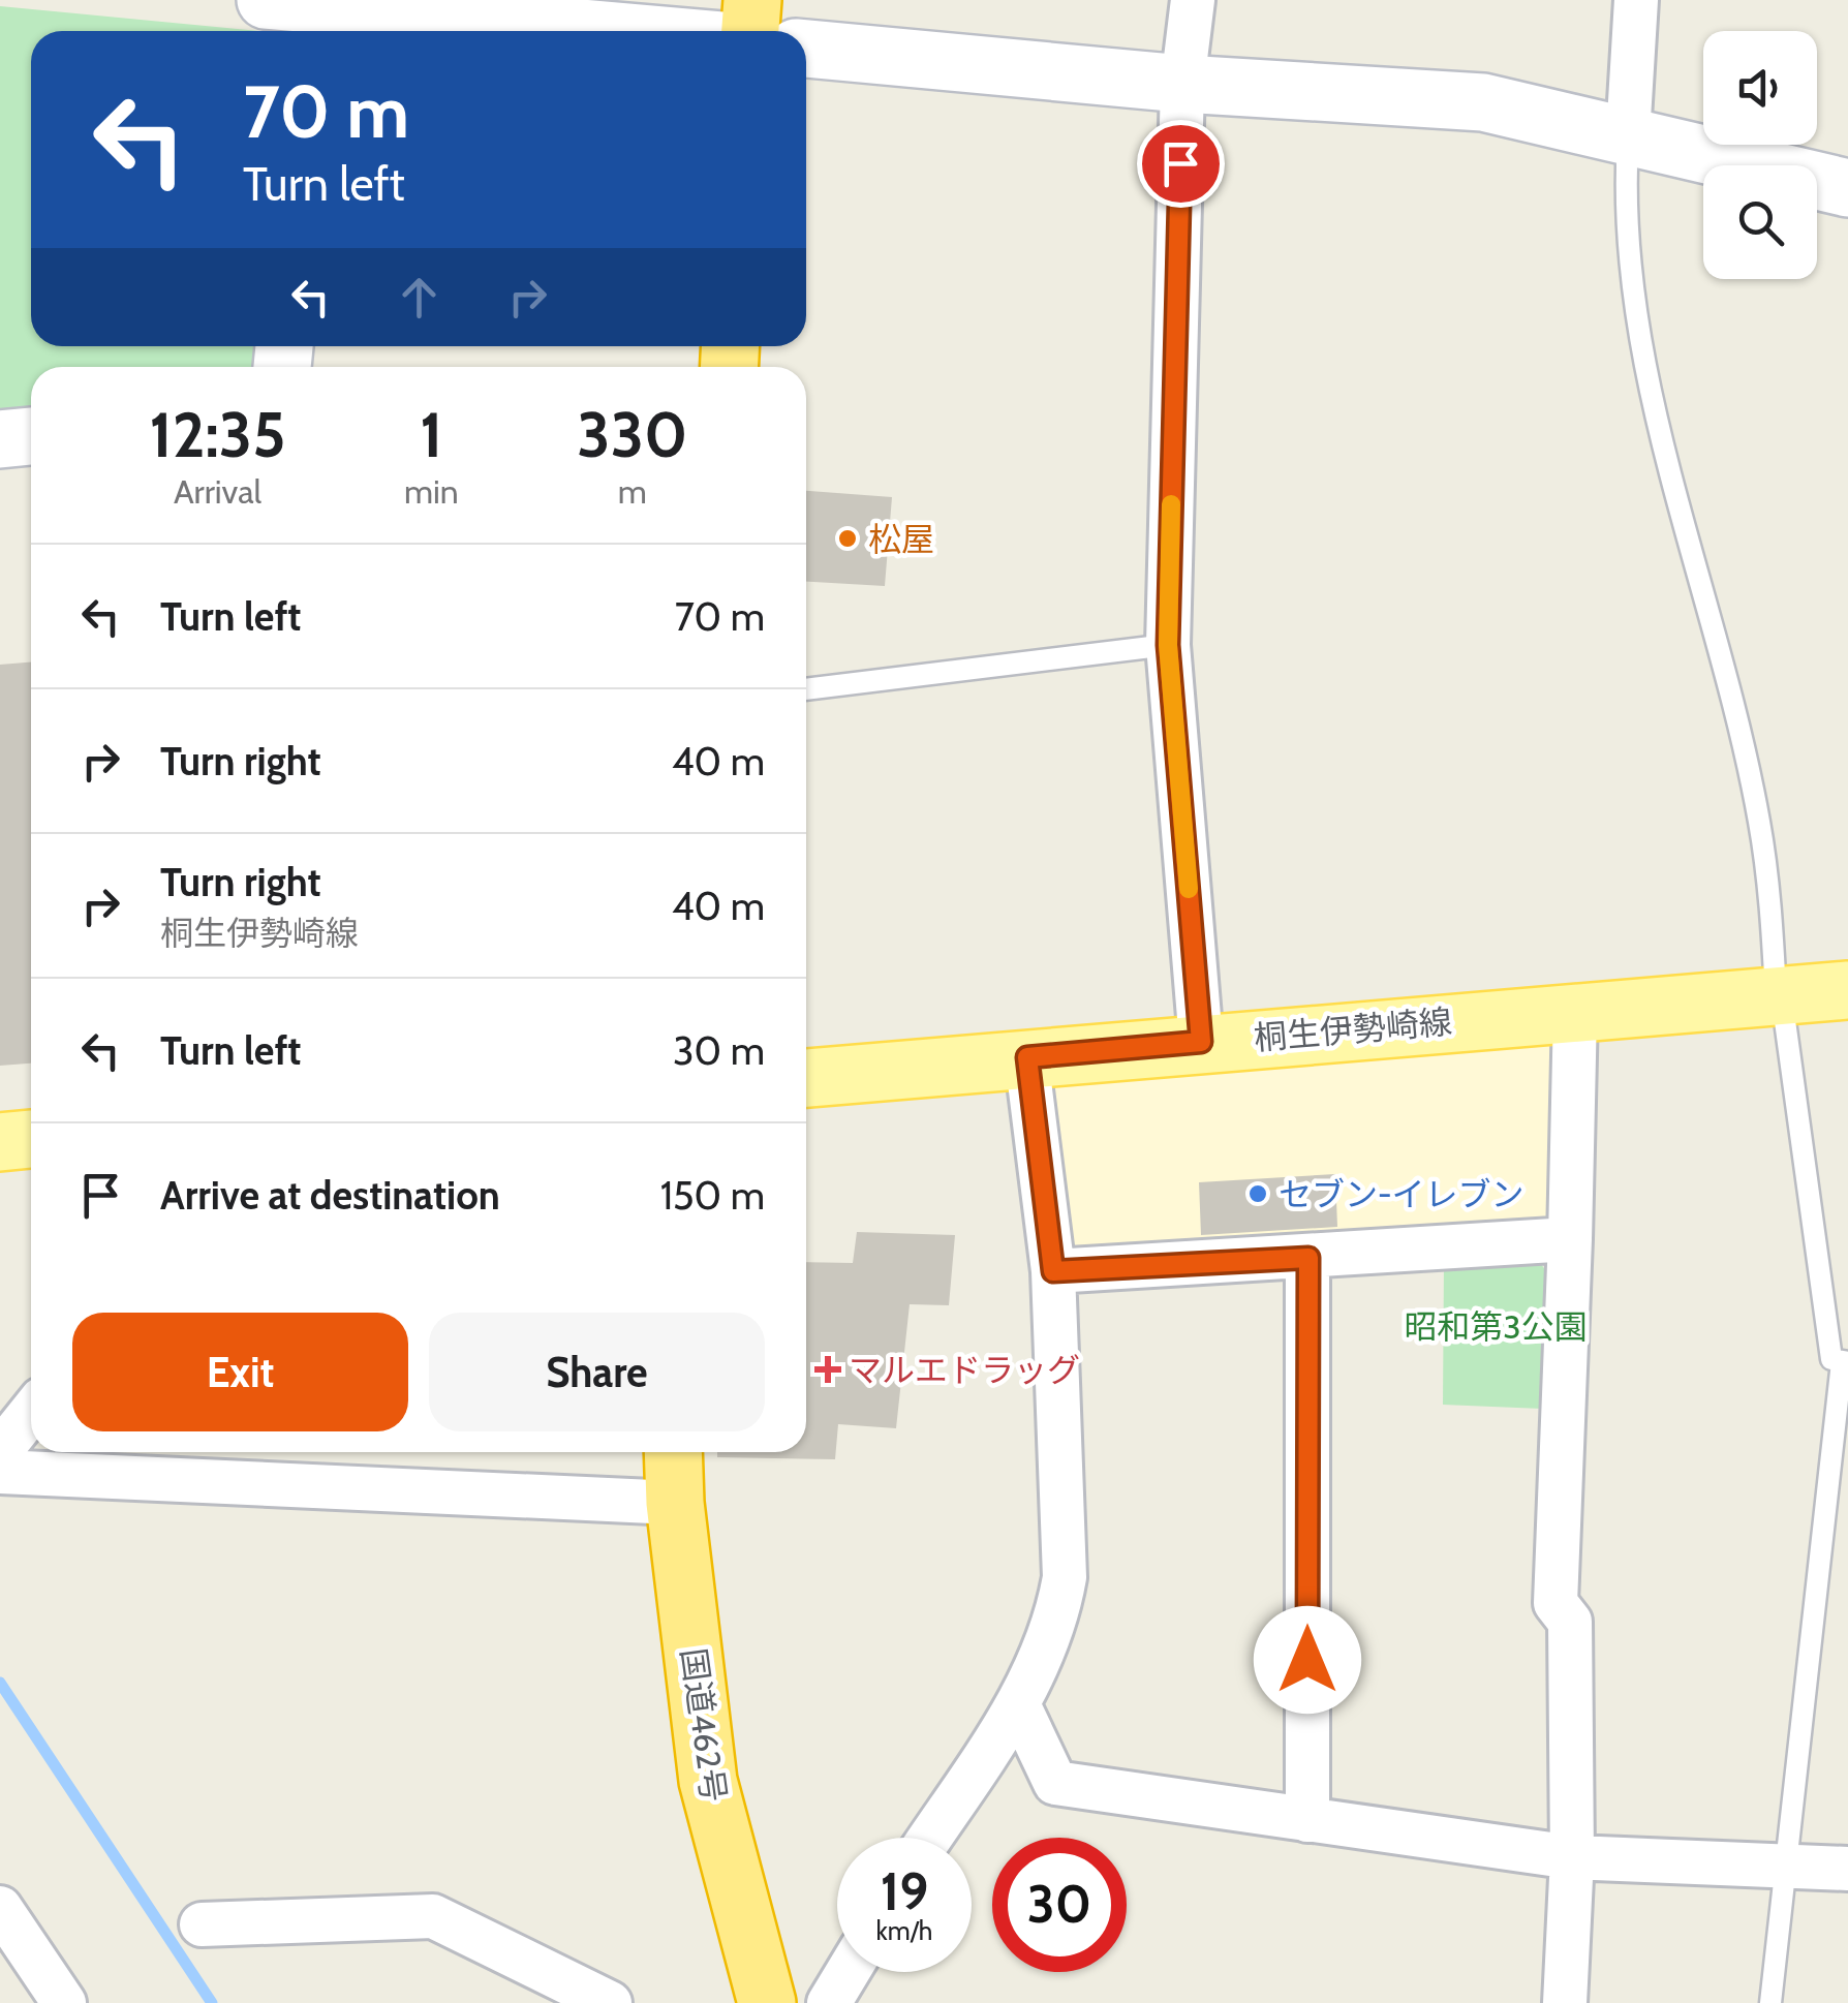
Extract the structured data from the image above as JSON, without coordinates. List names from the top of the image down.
{
  "streets": {
    "highway": ["国道462号"],
    "main road": ["桐生伊勢崎線"]
  },
  "parks": ["昭和第3公園"],
  "places": {
    "other": ["松屋", "セブン-イレブン"],
    "health": ["マルエドラッグ"]
  },
  "page": {
    "turn": ["70 m", "Turn left"],
    "eta": [
      "12:35",
      "Arrival",
      "1",
      "min",
      "330",
      "m"
    ],
    "list": [
      {
        "name": "Turn left",
        "value": "70 m"
      },
      {
        "name": "Turn right",
        "value": "40 m"
      },
      {
        "name": "Turn right",
        "note": "桐生伊勢崎線",
        "value": "40 m"
      },
      {
        "name": "Turn left",
        "value": "30 m"
      },
      {
        "name": "Arrive at destination",
        "value": "150 m"
      }
    ],
    "buttons": ["Exit", "Share"],
    "speed": "19 km/h",
    "limit": "30"
  }
}
